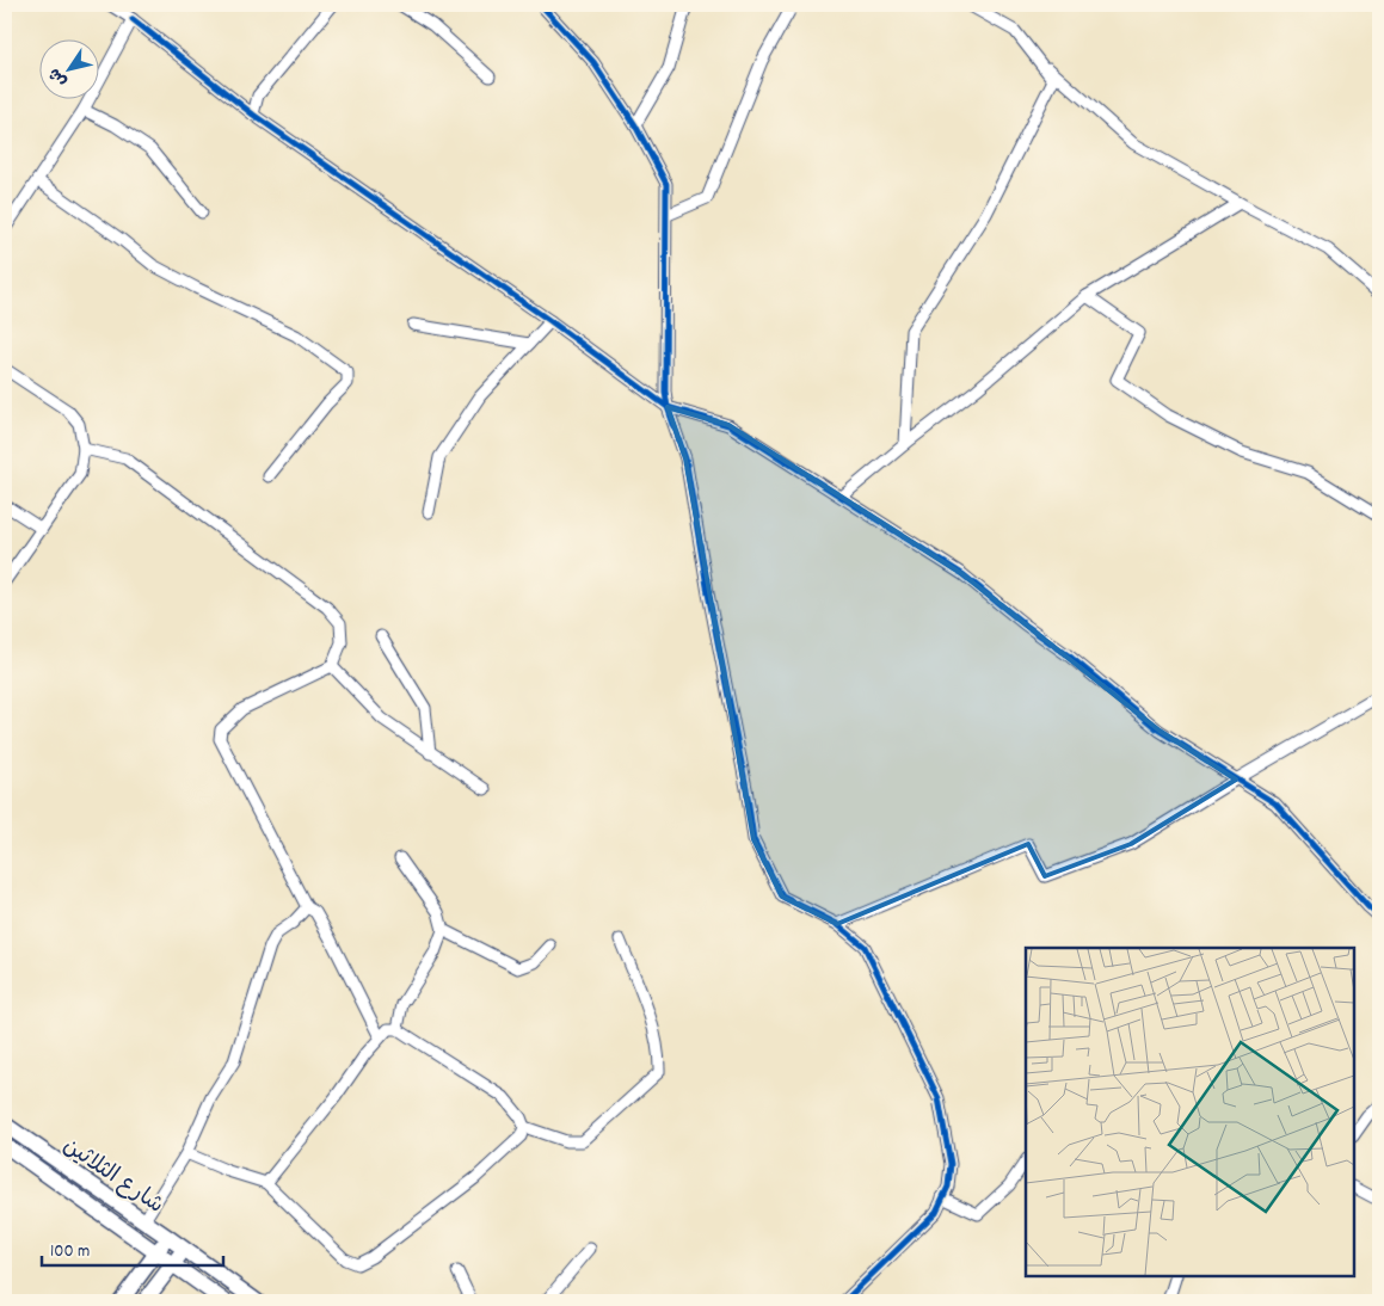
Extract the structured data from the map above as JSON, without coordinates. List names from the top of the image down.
{
  "streets": {
    "street": ["شارع الثلاثين"]
  },
  "scale_bar": "100 m",
  "north": "bottom left"
}
